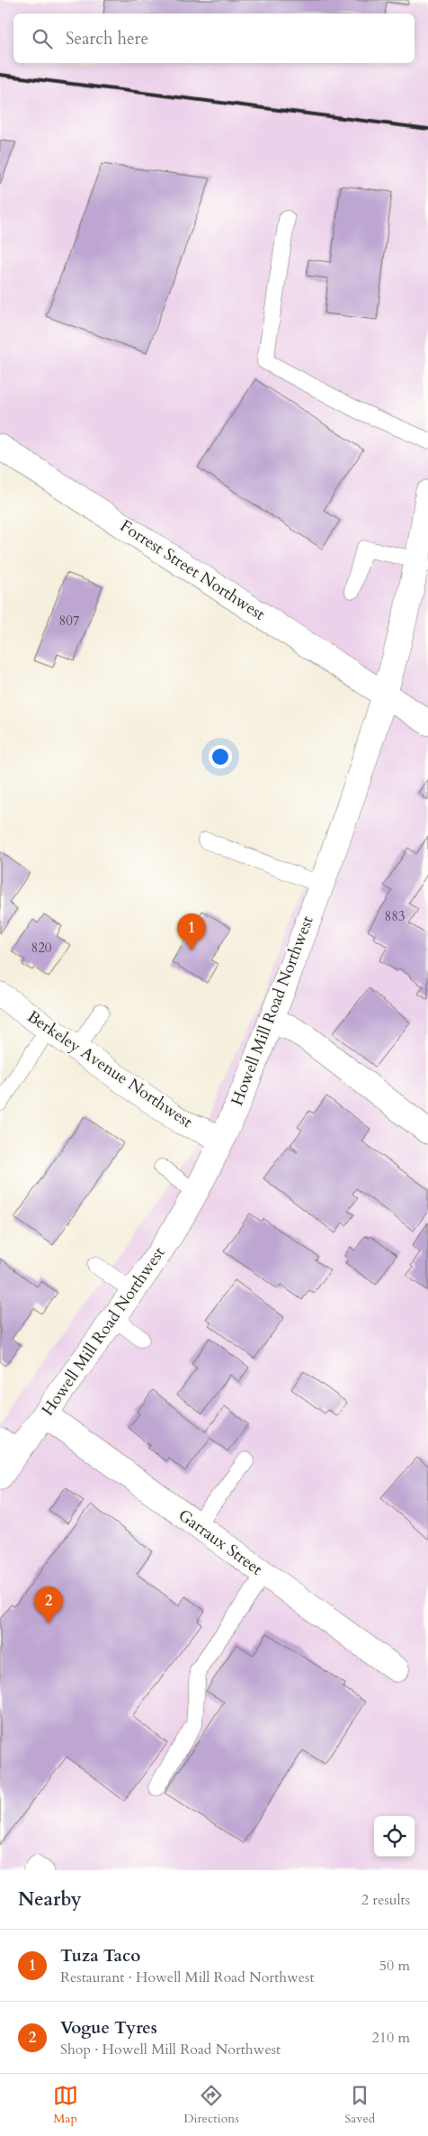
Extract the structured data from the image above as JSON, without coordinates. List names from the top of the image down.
{
  "streets": {
    "street": [
      "Forrest Street Northwest",
      "Howell Mill Road Northwest",
      "Berkeley Avenue Northwest",
      "Garraux Street"
    ]
  },
  "crossings": [
    ["Forrest Street Northwest", "Howell Mill Road Northwest"],
    ["Howell Mill Road Northwest", "Berkeley Avenue Northwest"],
    ["Howell Mill Road Northwest", "Garraux Street"]
  ],
  "house_numbers": ["807", "883", "820"],
  "page": {
    "search": "Search here",
    "pins": ["1", "2"],
    "heading": ["Nearby", "2 results"],
    "list": [
      {
        "mark": "1",
        "name": "Tuza Taco",
        "note": "Restaurant · Howell Mill Road Northwest",
        "value": "50 m"
      },
      {
        "mark": "2",
        "name": "Vogue Tyres",
        "note": "Shop · Howell Mill Road Northwest",
        "value": "210 m"
      }
    ],
    "nav": ["Map", "Directions", "Saved"]
  }
}
